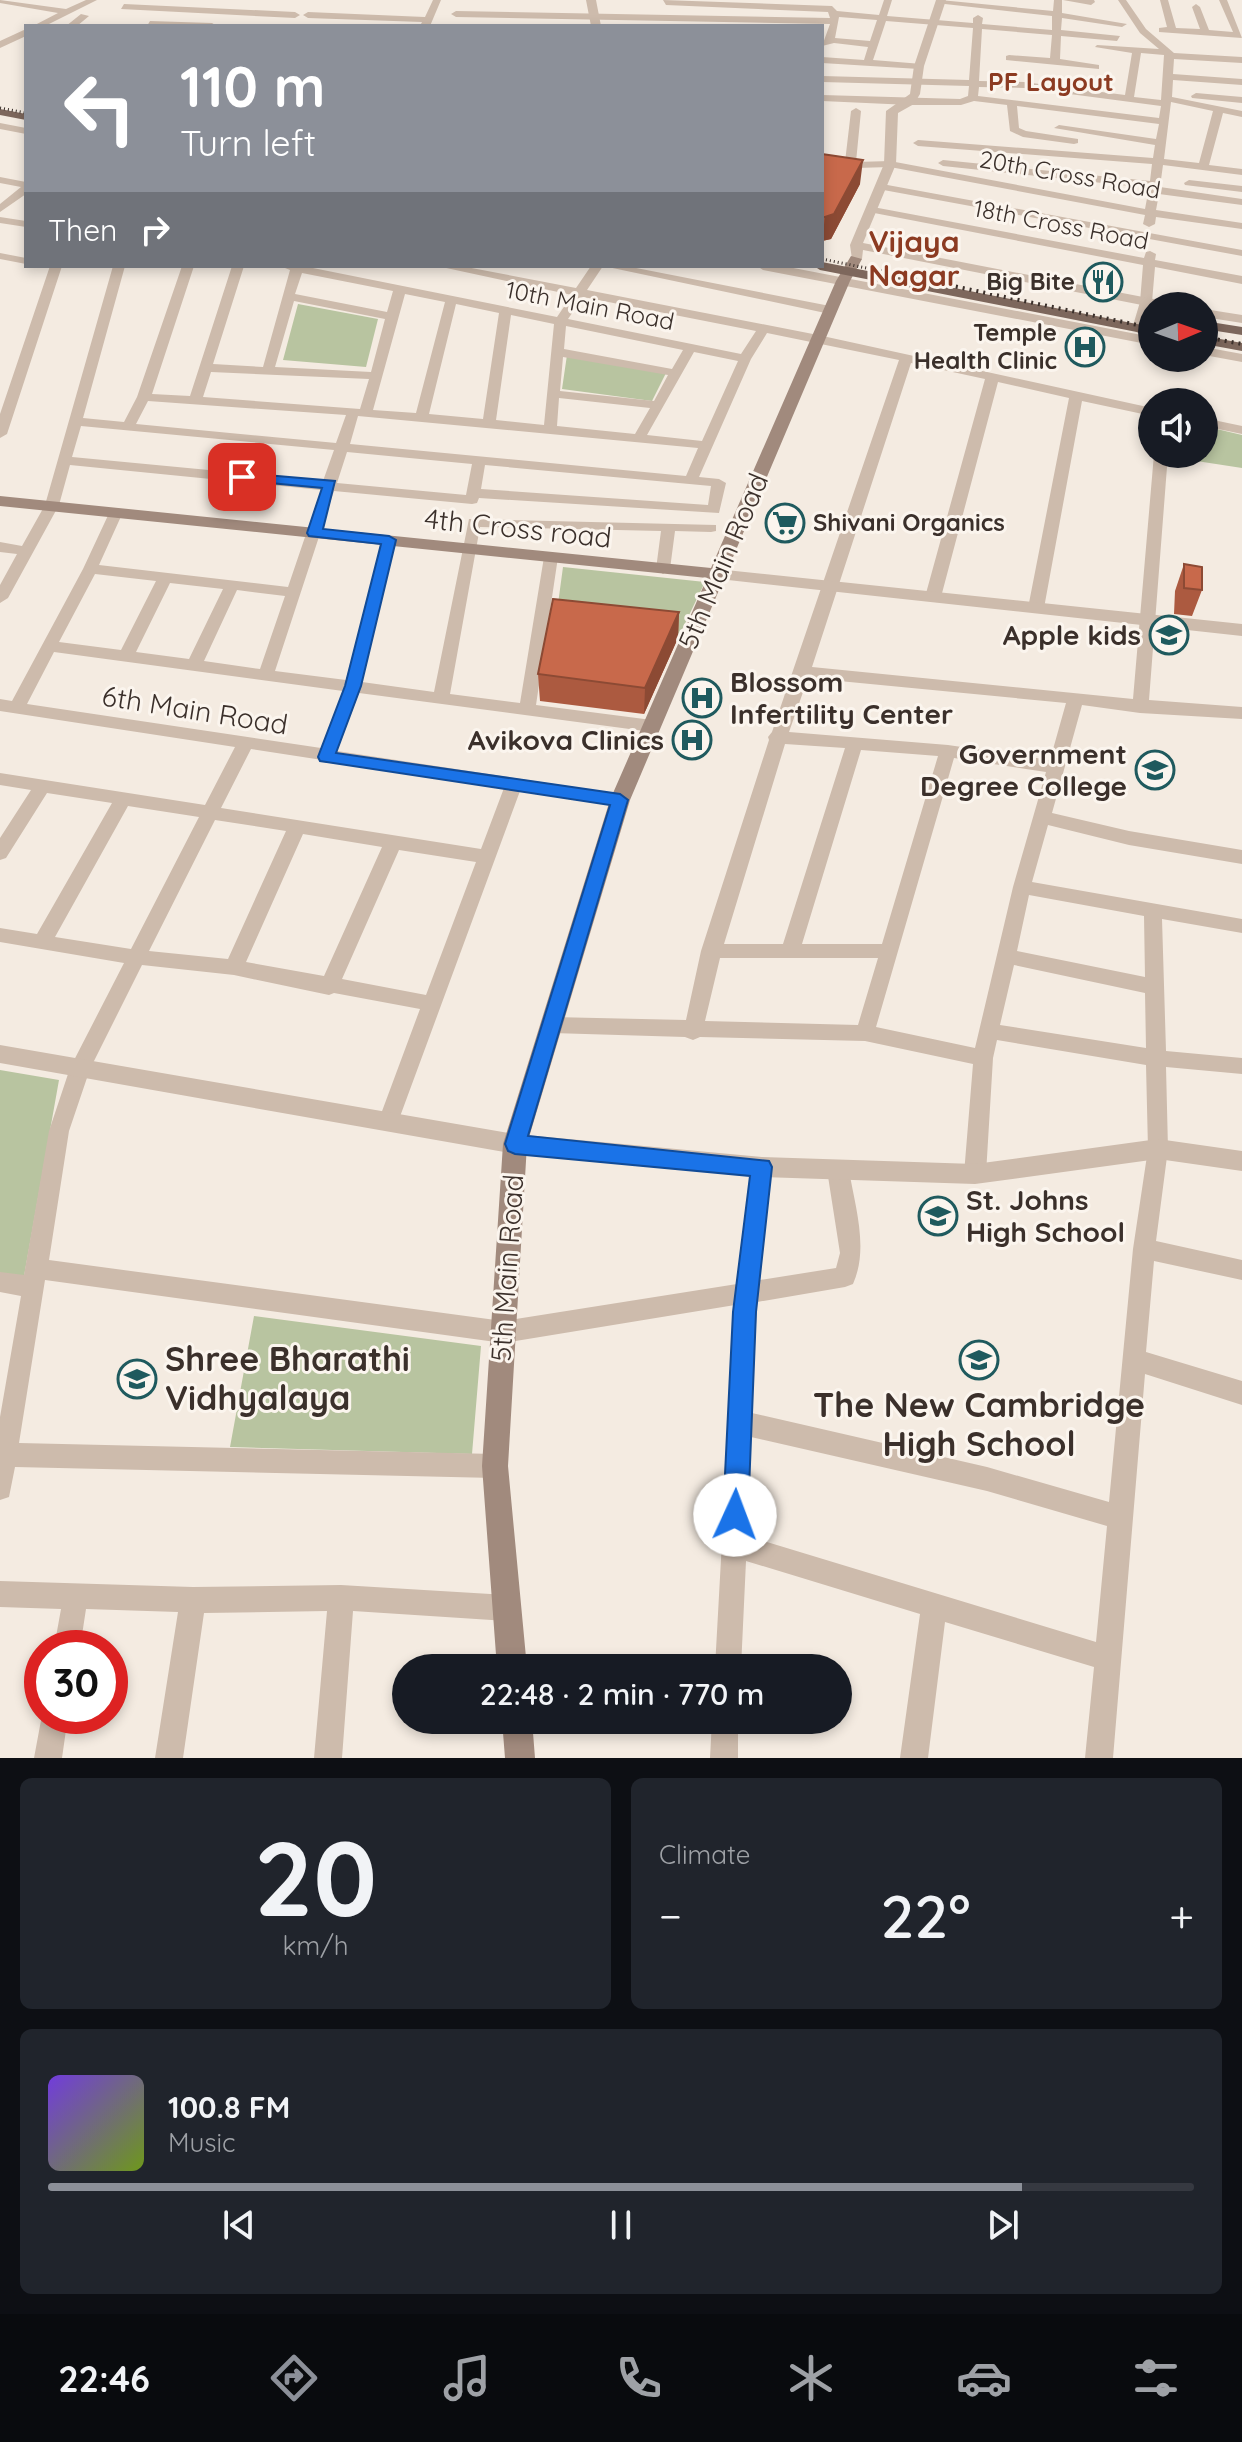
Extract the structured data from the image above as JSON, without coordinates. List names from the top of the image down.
{
  "streets": {
    "main road": ["4th Cross road", "5th Main Road"],
    "street": [
      "20th Cross Road",
      "18th Cross Road",
      "10th Main Road",
      "6th Main Road"
    ]
  },
  "crossings": [
    ["10th Main Road", "6th Main Road"],
    ["4th Cross road", "5th Main Road"],
    ["4th Cross road", "6th Main Road"],
    ["5th Main Road", "6th Main Road"]
  ],
  "districts": ["PF Layout", "Vijaya Nagar"],
  "places": {
    "restaurant": ["Big Bite"],
    "hospital": ["Temple Health Clinic", "Blossom Infertility Center", "Avikova Clinics"],
    "supermarket": ["Shivani Organics"],
    "school or university": [
      "Apple kids",
      "Government Degree College",
      "St. Johns High School",
      "The New Cambridge High School",
      "Shree Bharathi Vidhyalaya"
    ]
  },
  "north": "right",
  "page": {
    "turn": ["110 m", "Turn left"],
    "then": "Then",
    "limit": "30",
    "trip": "22:48 · 2 min · 770 m",
    "tile": [
      ["20", "km/h"],
      "Climate"
    ],
    "heat": ["−", "22°", "+"],
    "song": ["100.8 FM", "Music"],
    "tabs": "22:46"
  }
}
